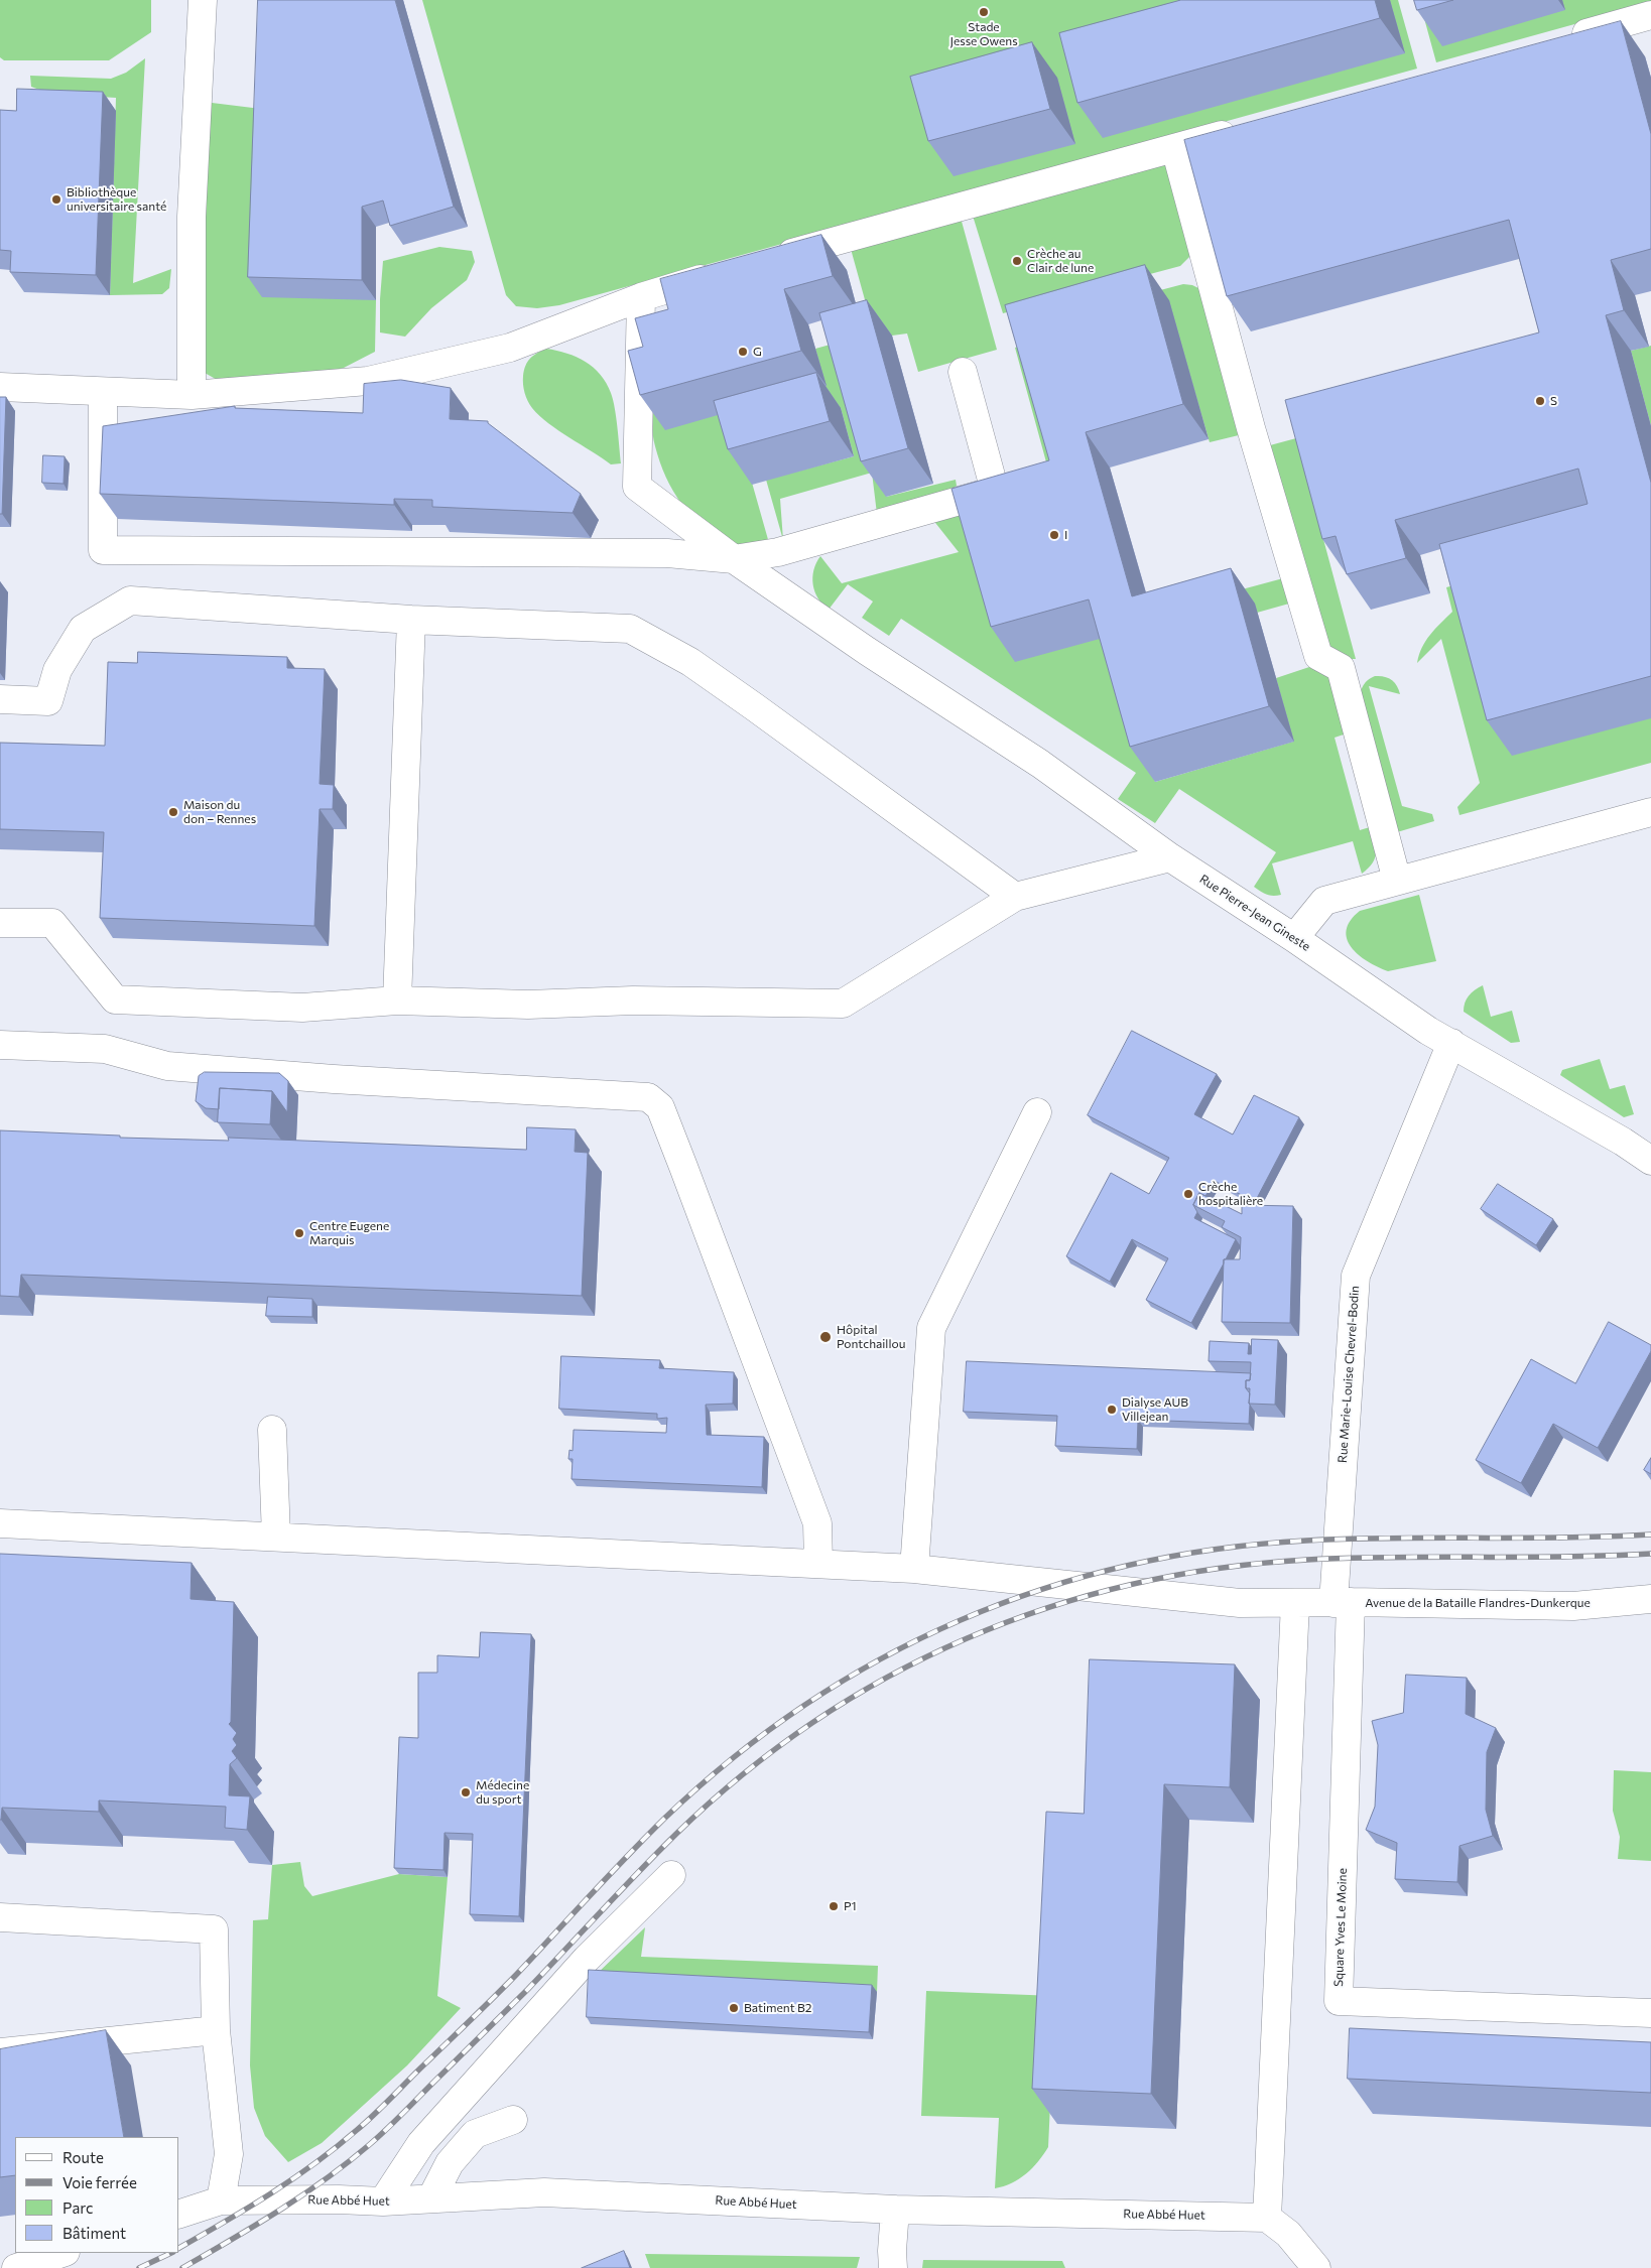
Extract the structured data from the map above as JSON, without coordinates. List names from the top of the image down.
{
  "streets": {
    "street": [
      "Rue Pierre-Jean Gineste",
      "Rue Marie-Louise Chevrel-Bodin",
      "Avenue de la Bataille Flandres-Dunkerque",
      "Square Yves Le Moine",
      "Rue Abbé Huet"
    ]
  },
  "crossings": [
    ["Rue Pierre-Jean Gineste", "Rue Marie-Louise Chevrel-Bodin"],
    ["Rue Marie-Louise Chevrel-Bodin", "Avenue de la Bataille Flandres-Dunkerque"],
    ["Rue Marie-Louise Chevrel-Bodin", "Square Yves Le Moine"],
    ["Avenue de la Bataille Flandres-Dunkerque", "Square Yves Le Moine"]
  ],
  "places": [
    "Stade Jesse Owens",
    "Bibliothèque universitaire santé",
    "Crèche au Clair de lune",
    "G",
    "S",
    "I",
    "Maison du don – Rennes",
    "Crèche hospitalière",
    "Centre Eugene Marquis",
    "Hôpital Pontchaillou",
    "Dialyse AUB Villejean",
    "Médecine du sport",
    "P1",
    "Batiment B2"
  ],
  "legend": [
    "Route",
    "Voie ferrée",
    "Parc",
    "Bâtiment"
  ]
}
